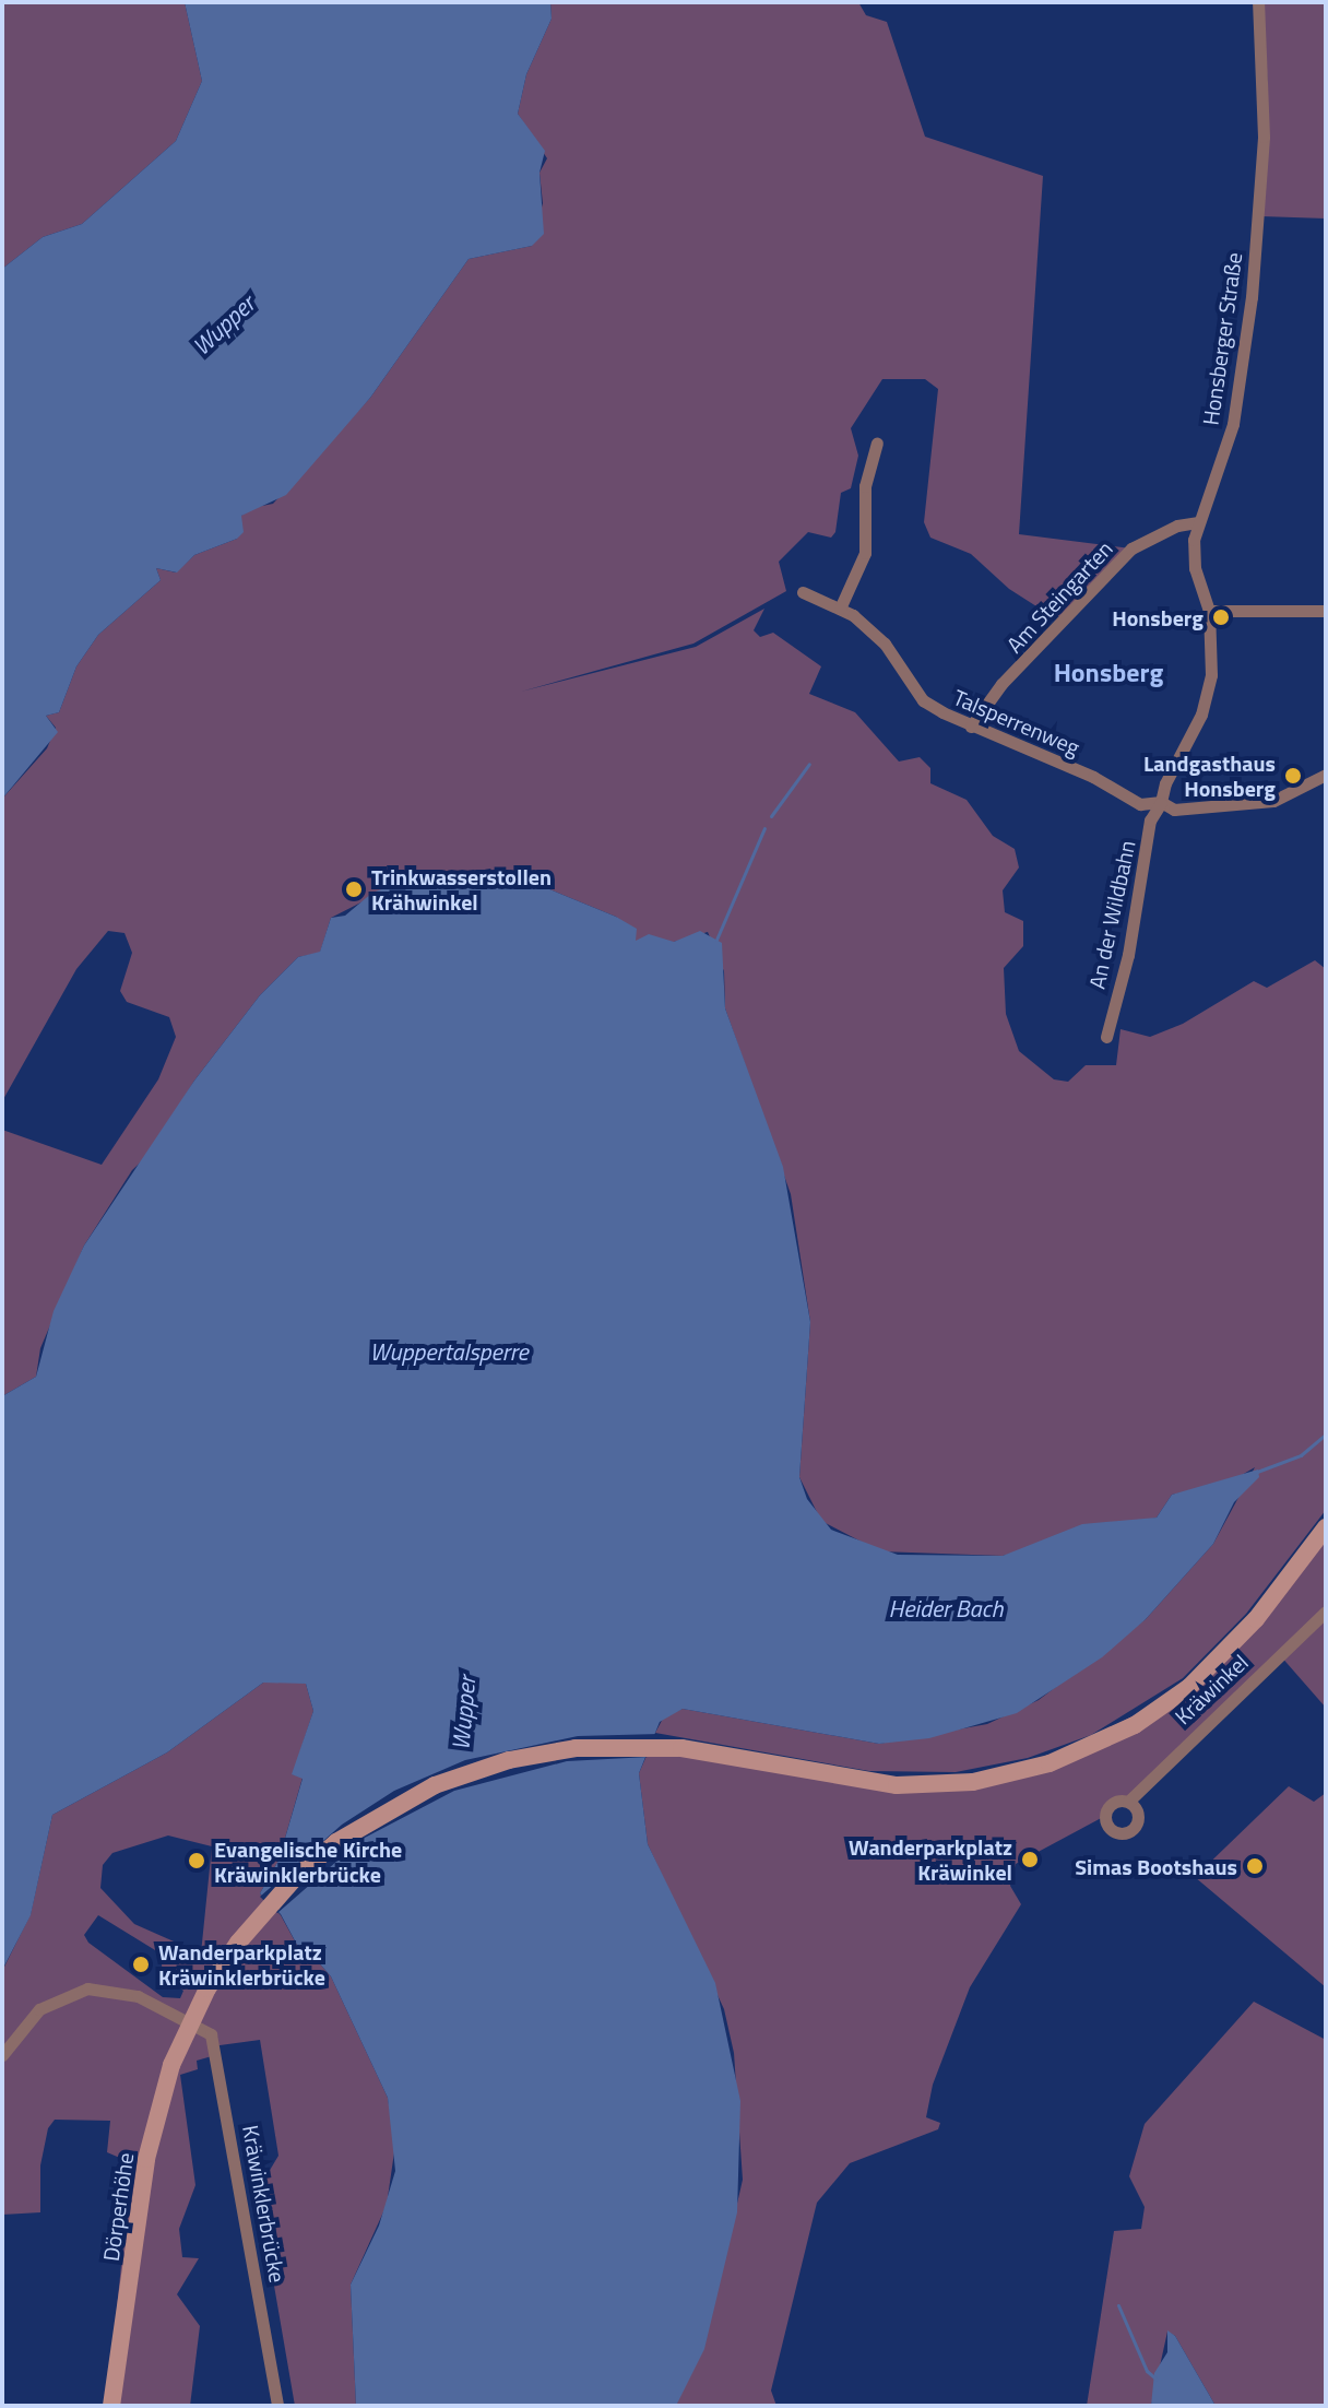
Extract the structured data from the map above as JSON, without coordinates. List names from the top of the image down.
{
  "streets": {
    "main road": ["Dörperhöhe"],
    "street": [
      "Honsberger Straße",
      "Am Steingarten",
      "Talsperrenweg",
      "An der Wildbahn",
      "Kräwinkel",
      "Kräwinklerbrücke"
    ]
  },
  "crossings": [
    ["Honsberger Straße", "Am Steingarten"],
    ["Honsberger Straße", "Talsperrenweg"],
    ["Honsberger Straße", "An der Wildbahn"],
    ["Am Steingarten", "Talsperrenweg"],
    ["Talsperrenweg", "An der Wildbahn"],
    ["Kräwinklerbrücke", "Dörperhöhe"]
  ],
  "districts": ["Honsberg"],
  "water": ["Wupper", "Wuppertalsperre", "Heider Bach"],
  "places": [
    "Honsberg",
    "Landgasthaus Honsberg",
    "Trinkwasserstollen Krähwinkel",
    "Wanderparkplatz Kräwinkel",
    "Evangelische Kirche Kräwinklerbrücke",
    "Simas Bootshaus",
    "Wanderparkplatz Kräwinklerbrücke"
  ]
}
